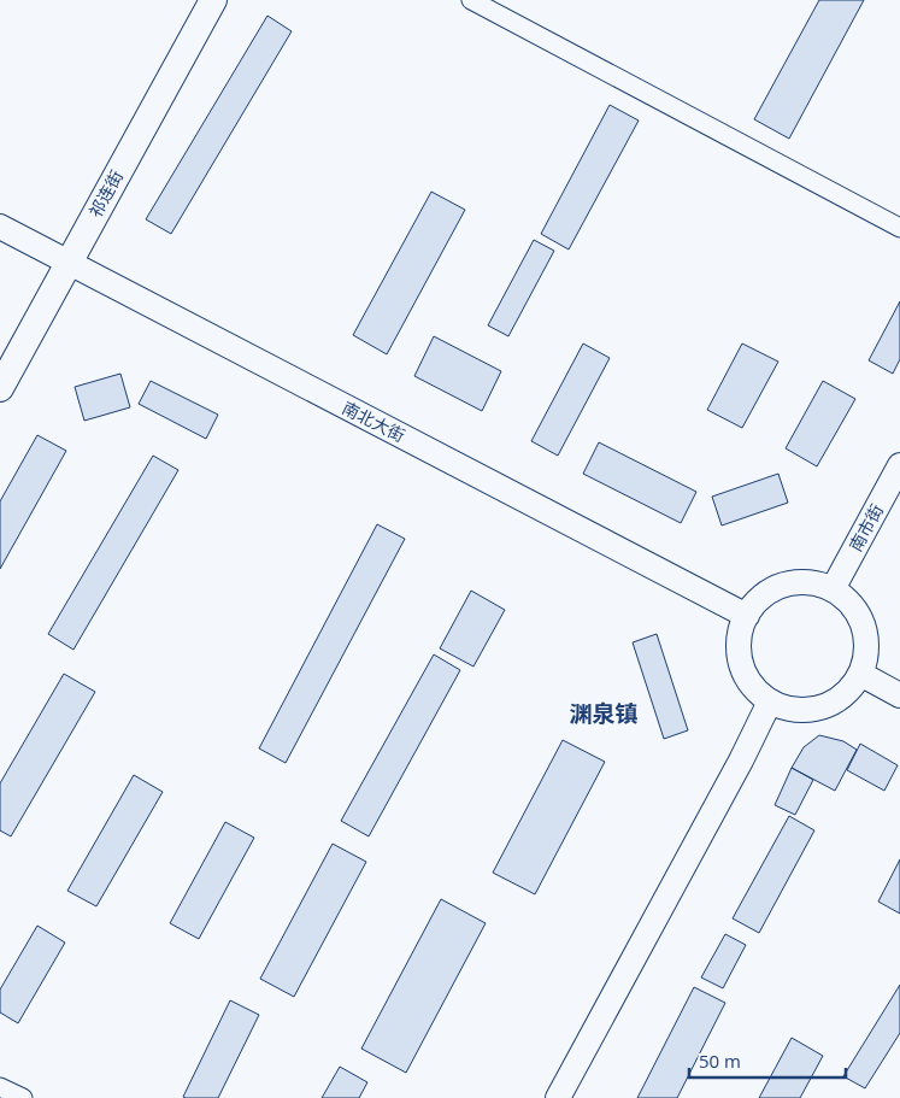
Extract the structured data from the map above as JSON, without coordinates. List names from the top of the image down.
{
  "streets": {
    "main road": ["祁连街"],
    "street": ["南北大街", "南市街"]
  },
  "crossings": [
    ["祁连街", "南北大街"],
    ["南北大街", "南市街"]
  ],
  "districts": ["渊泉镇"],
  "scale_bar": "50 m"
}
